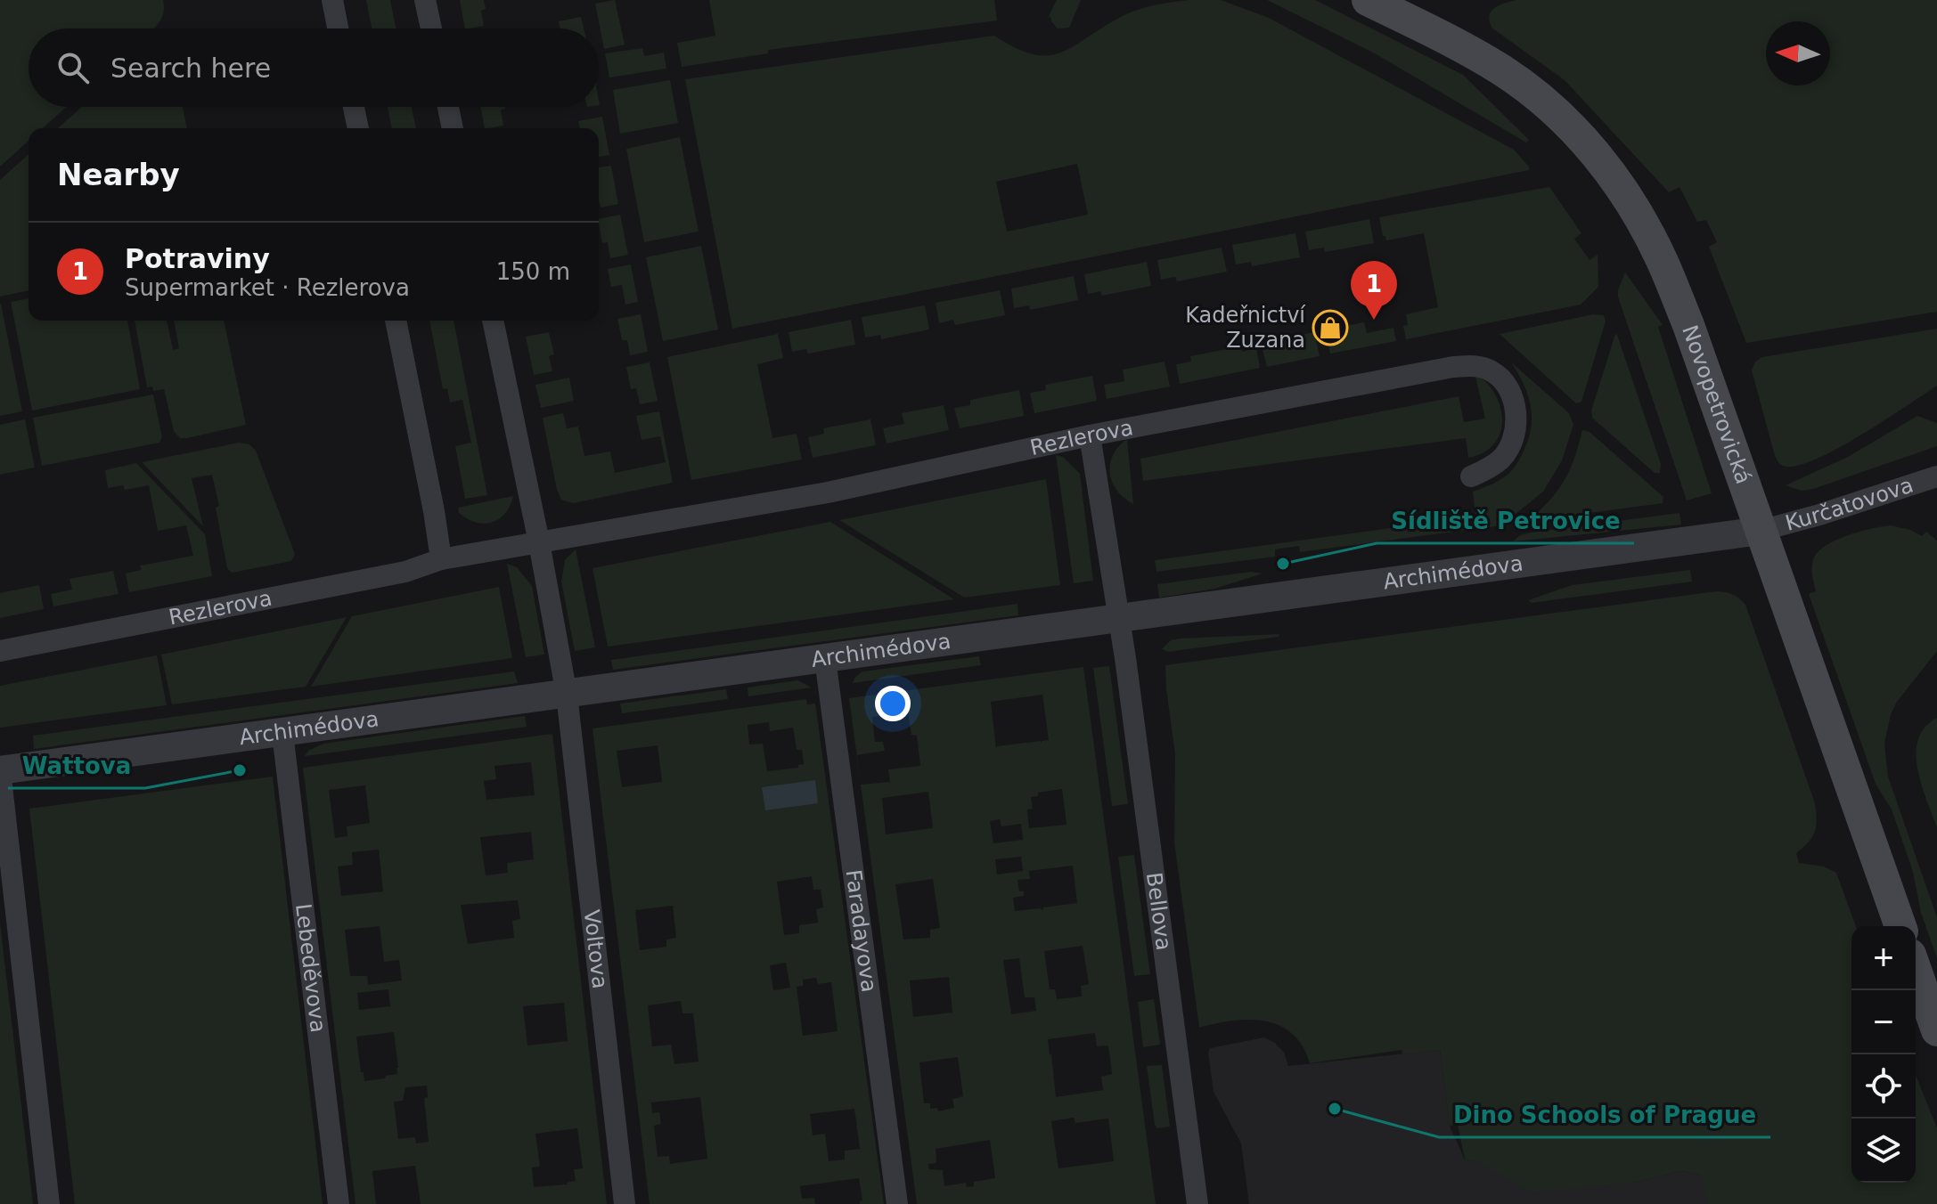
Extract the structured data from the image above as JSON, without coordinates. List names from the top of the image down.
{
  "streets": {
    "main road": ["Novopetrovická"],
    "street": [
      "Rezlerova",
      "Kurčatovova",
      "Archimédova",
      "Bellova",
      "Faradayova",
      "Voltova",
      "Lebeděvova"
    ]
  },
  "crossings": [
    ["Novopetrovická", "Kurčatovova"],
    ["Novopetrovická", "Archimédova"],
    ["Rezlerova", "Bellova"],
    ["Kurčatovova", "Archimédova"],
    ["Archimédova", "Bellova"],
    ["Archimédova", "Faradayova"],
    ["Archimédova", "Voltova"],
    ["Archimédova", "Lebeděvova"]
  ],
  "places": {
    "shop": ["Kadeřnictví Zuzana"],
    "other": ["Sídliště Petrovice", "Wattova", "Dino Schools of Prague"]
  },
  "north": "left",
  "page": {
    "search": "Search here",
    "heading": "Nearby",
    "list": [
      {
        "mark": "1",
        "name": "Potraviny",
        "note": "Supermarket · Rezlerova",
        "value": "150 m"
      }
    ],
    "pins": "1",
    "map_buttons": ["+", "−"]
  }
}
